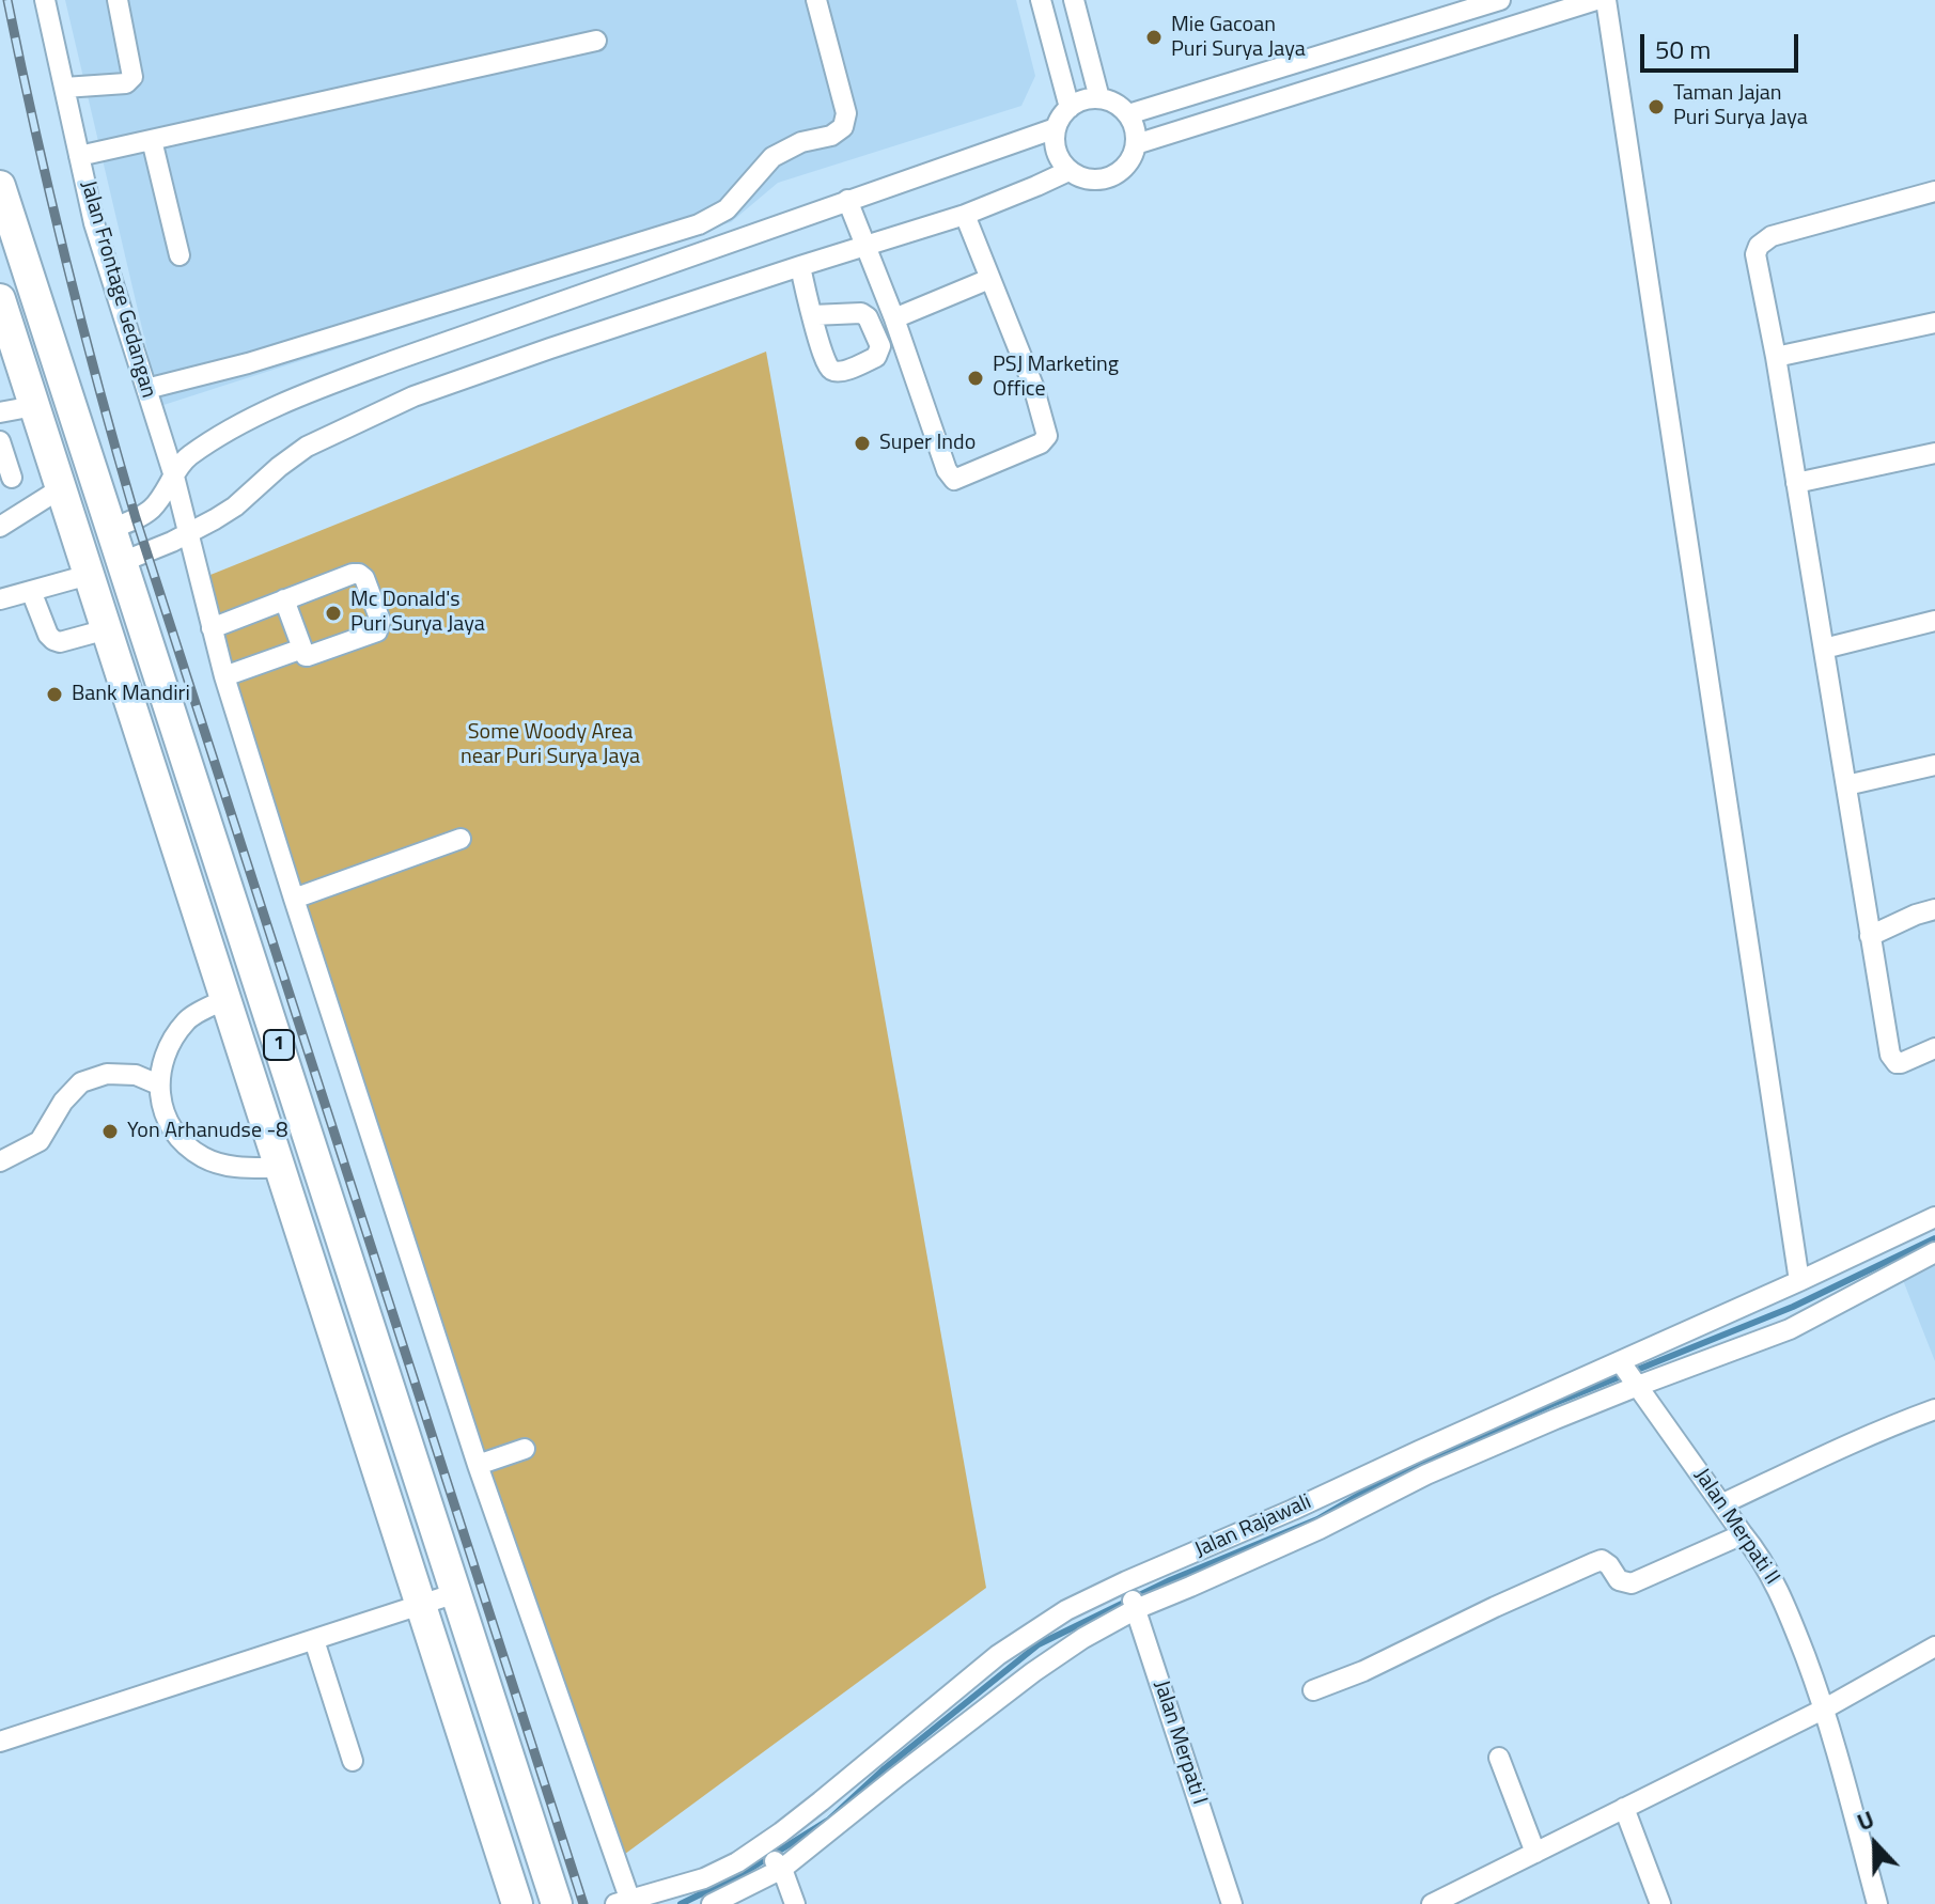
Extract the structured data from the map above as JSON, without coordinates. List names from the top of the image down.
{
  "streets": {
    "highway": ["1"],
    "street": [
      "Jalan Frontage Gedangan",
      "Jalan Rajawali",
      "Jalan Merpati II",
      "Jalan Merpati I"
    ]
  },
  "crossings": [
    ["Jalan Frontage Gedangan", "Jalan Rajawali"],
    ["Jalan Rajawali", "Jalan Merpati II"],
    ["Jalan Rajawali", "Jalan Merpati I"]
  ],
  "parks": ["Some Woody Area near Puri Surya Jaya"],
  "places": [
    "Mie Gacoan Puri Surya Jaya",
    "Taman Jajan Puri Surya Jaya",
    "PSJ Marketing Office",
    "Super Indo",
    "Mc Donald's Puri Surya Jaya",
    "Bank Mandiri",
    "Yon Arhanudse -8"
  ],
  "scale_bar": "50 m",
  "north": "top"
}
